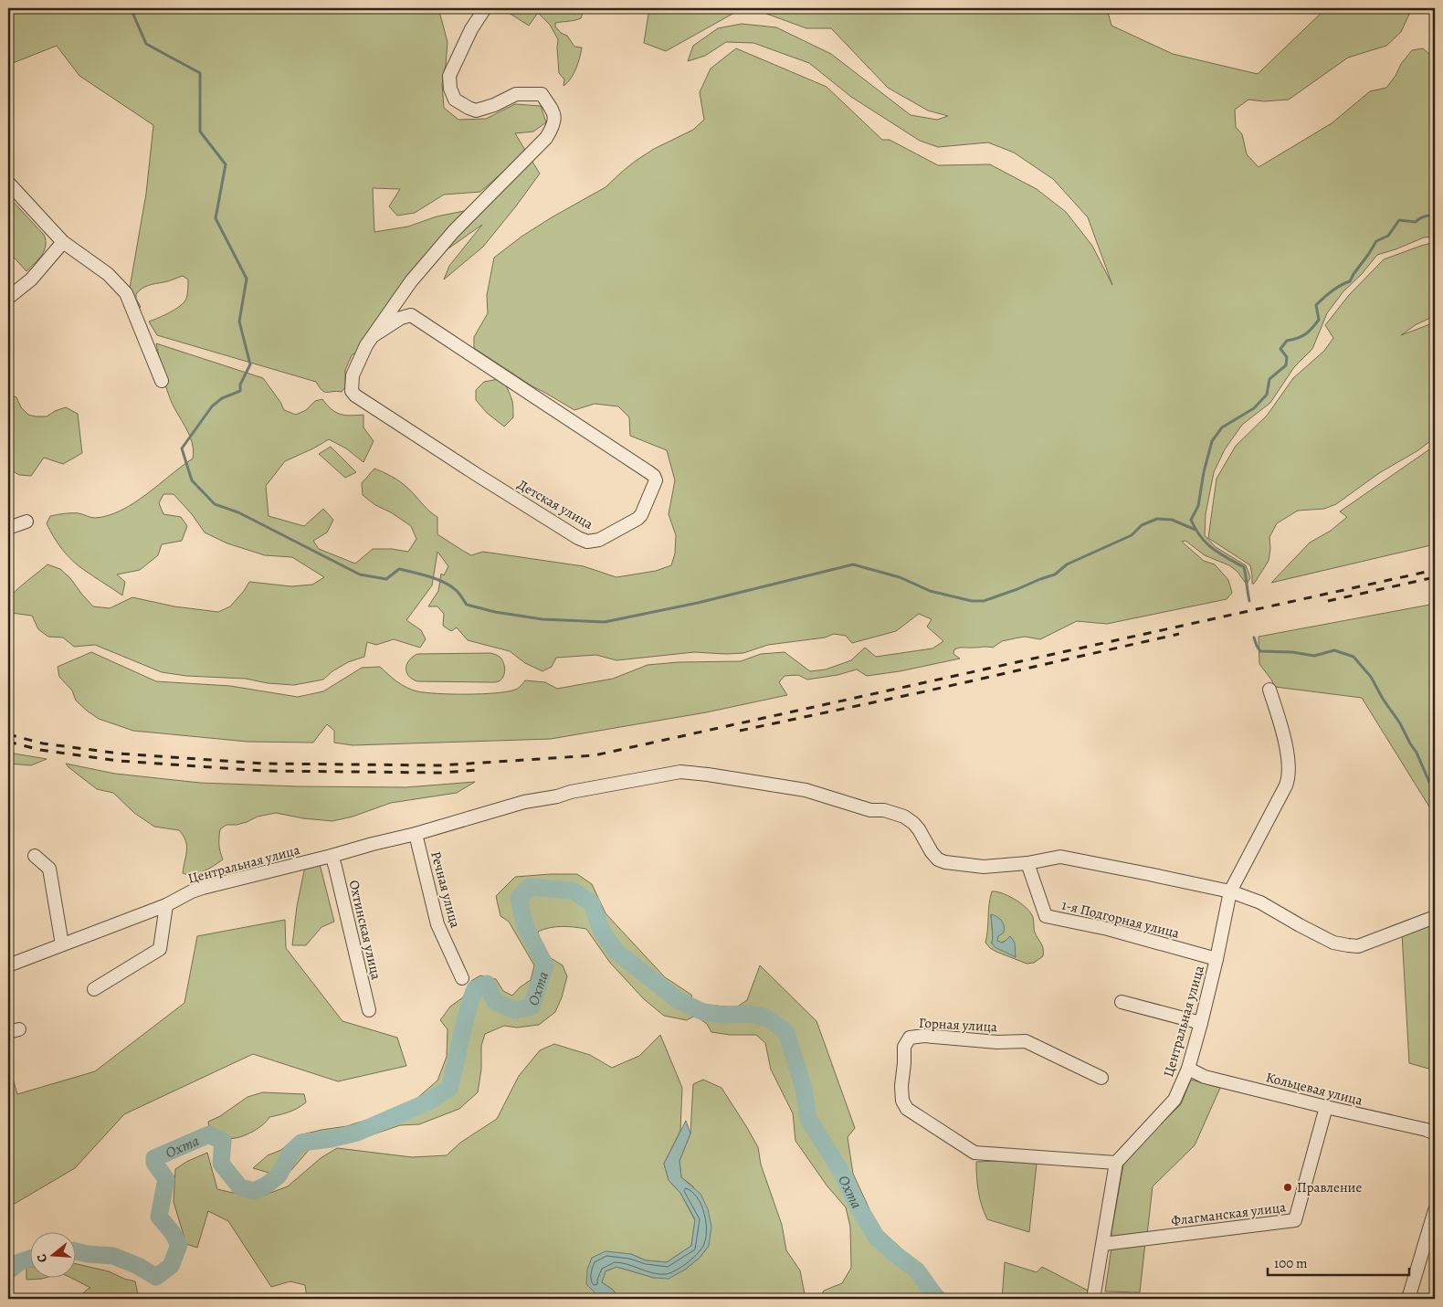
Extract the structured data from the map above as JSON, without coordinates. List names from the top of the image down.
{
  "streets": {
    "street": [
      "Детская улица",
      "Центральная улица",
      "Речная улица",
      "1-я Подгорная улица",
      "Охтинская улица",
      "Горная улица",
      "Кольцевая улица",
      "Флагманская улица"
    ]
  },
  "crossings": [
    ["Центральная улица", "Речная улица"],
    ["Центральная улица", "1-я Подгорная улица"],
    ["Центральная улица", "Охтинская улица"],
    ["Центральная улица", "Горная улица"],
    ["Центральная улица", "Кольцевая улица"],
    ["Кольцевая улица", "Флагманская улица"]
  ],
  "water": ["Охта"],
  "places": ["Правление"],
  "scale_bar": "100 m",
  "north": "left"
}
